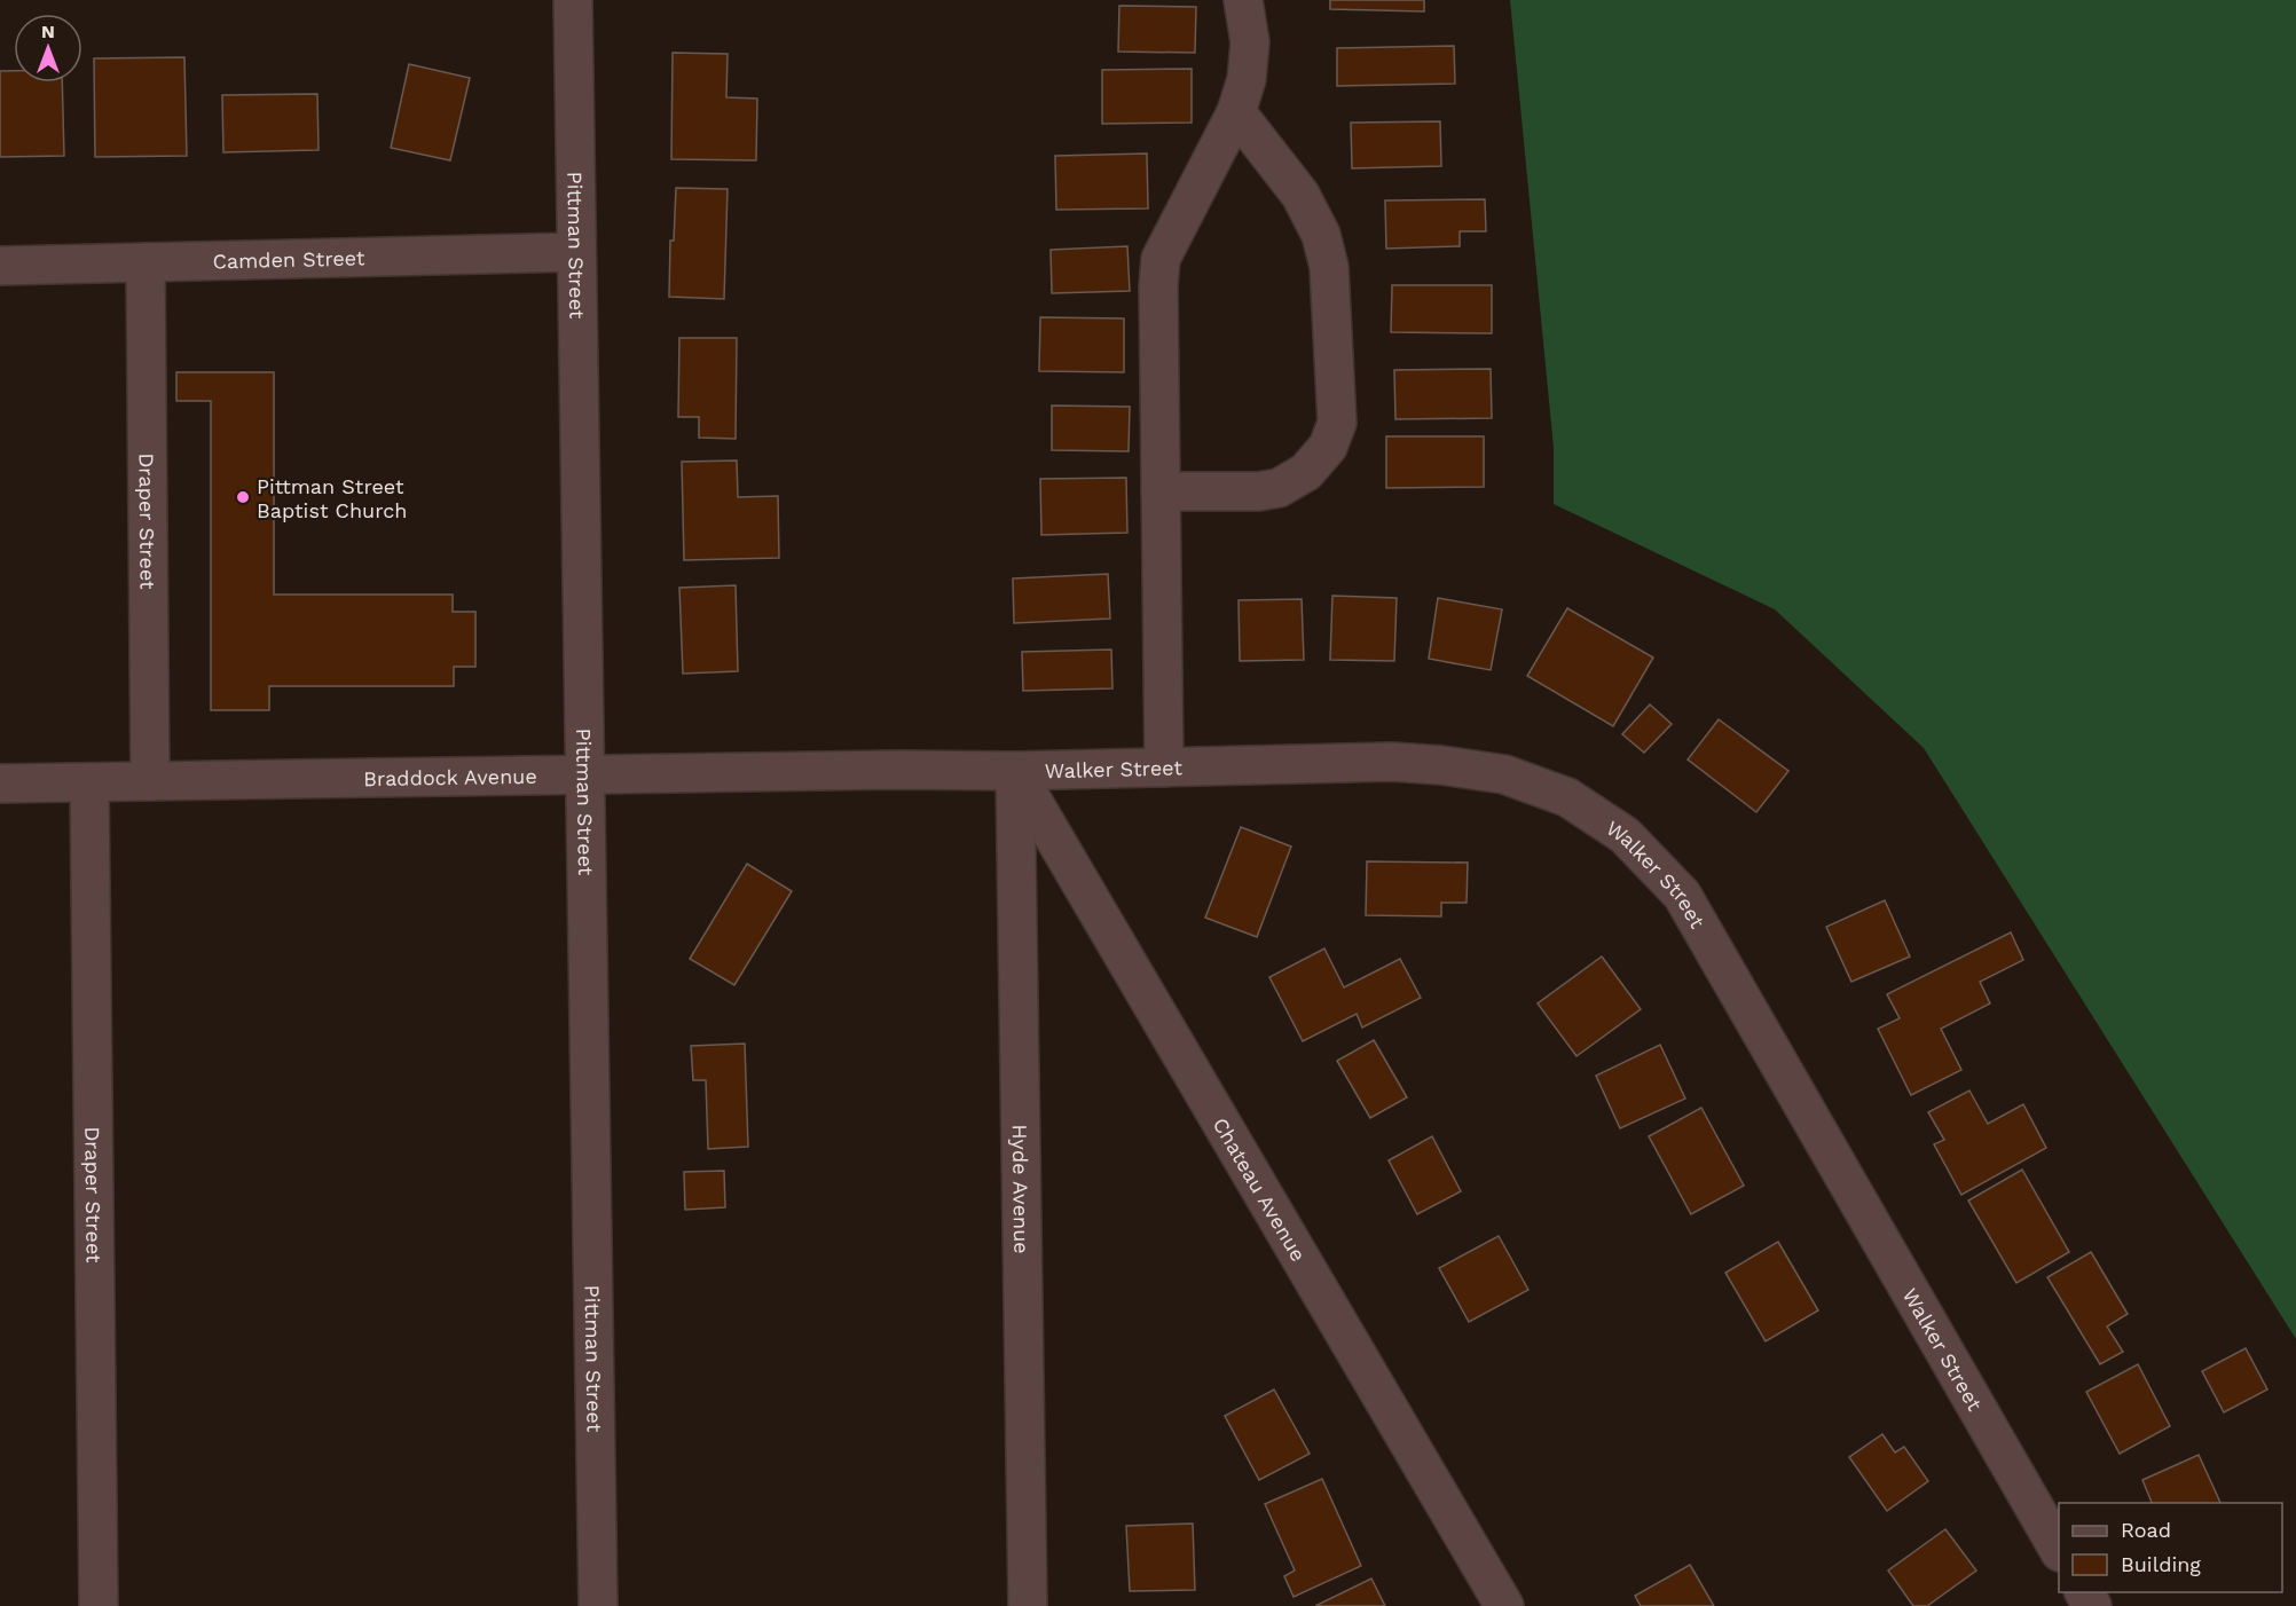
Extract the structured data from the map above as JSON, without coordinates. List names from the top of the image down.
{
  "streets": {
    "street": [
      "Pittman Street",
      "Camden Street",
      "Draper Street",
      "Walker Street",
      "Braddock Avenue",
      "Hyde Avenue",
      "Chateau Avenue"
    ]
  },
  "crossings": [
    ["Pittman Street", "Camden Street"],
    ["Pittman Street", "Braddock Avenue"],
    ["Camden Street", "Draper Street"],
    ["Draper Street", "Braddock Avenue"],
    ["Walker Street", "Braddock Avenue"],
    ["Walker Street", "Hyde Avenue"],
    ["Walker Street", "Chateau Avenue"],
    ["Hyde Avenue", "Chateau Avenue"]
  ],
  "places": ["Pittman Street Baptist Church"],
  "legend": ["Road", "Building"],
  "north": "top"
}
